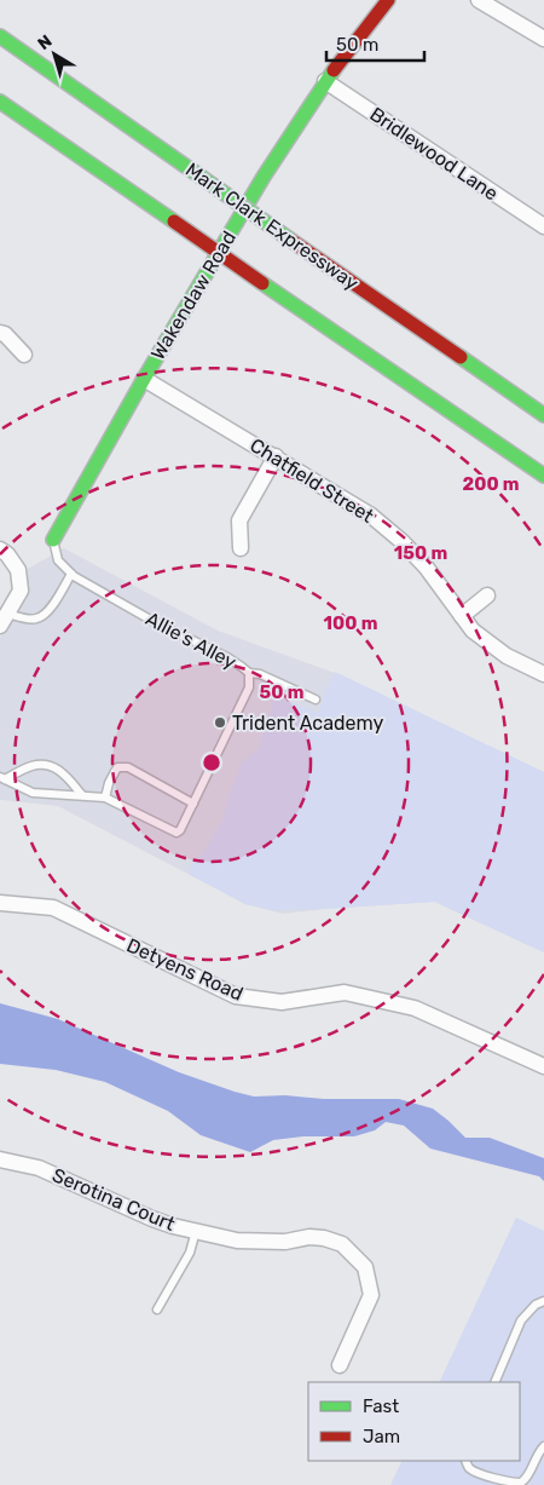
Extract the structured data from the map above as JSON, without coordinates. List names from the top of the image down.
{
  "streets": {
    "main road": ["Mark Clark Expressway", "Wakendaw Road"],
    "street": [
      "Bridlewood Lane",
      "Chatfield Street",
      "Detyens Road",
      "Serotina Court"
    ],
    "lane": ["Allie's Alley"]
  },
  "crossings": [
    ["Bridlewood Lane", "Wakendaw Road"],
    ["Wakendaw Road", "Chatfield Street"],
    ["Wakendaw Road", "Allie's Alley"]
  ],
  "places": ["Trident Academy"],
  "legend": ["Fast", "Jam"],
  "scale_bar": "50 m",
  "north": "top left",
  "rings": [
    "200 m",
    "150 m",
    "100 m",
    "50 m"
  ]
}
